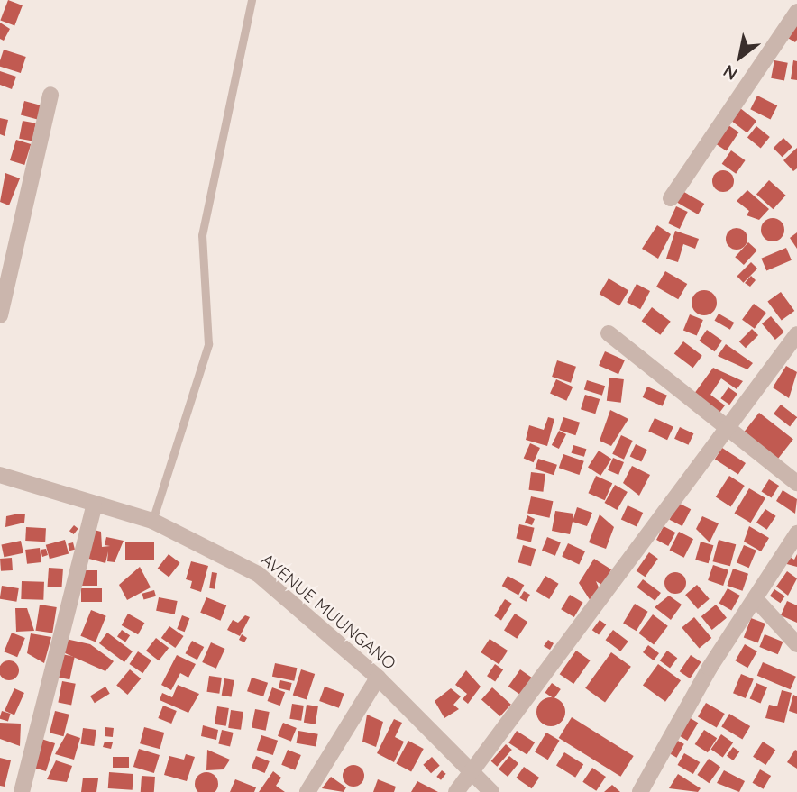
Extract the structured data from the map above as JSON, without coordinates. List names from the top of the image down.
{
  "streets": {
    "street": ["AVENUE MUUNGANO"]
  },
  "north": "bottom left"
}
